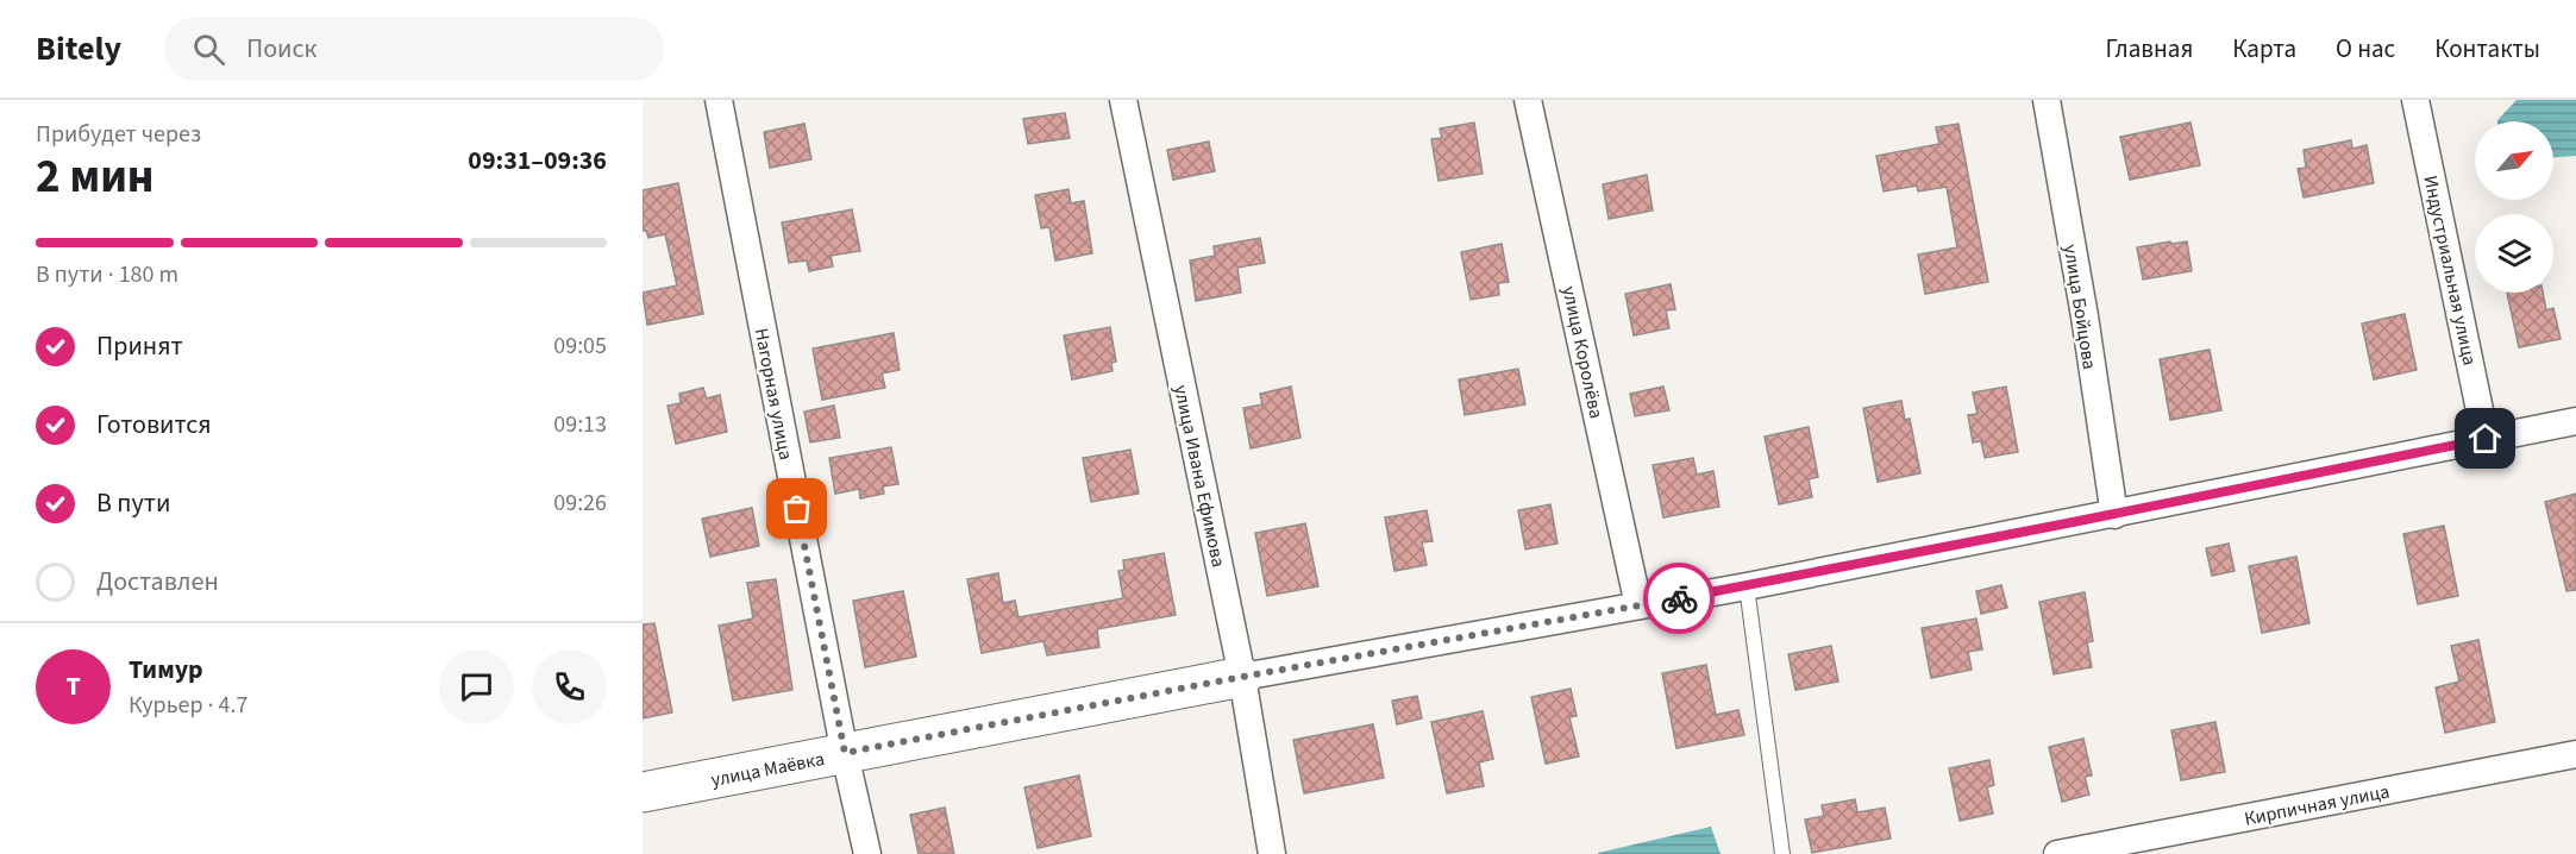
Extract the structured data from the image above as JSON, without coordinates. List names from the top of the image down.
{
  "streets": {
    "street": [
      "Индустриальная улица",
      "улица Бойцова",
      "улица Королёва",
      "Нагорная улица",
      "улица Ивана Ефимова",
      "улица Маёвка",
      "Кирпичная улица"
    ]
  },
  "crossings": [
    ["Индустриальная улица", "улица Маёвка"],
    ["улица Бойцова", "улица Маёвка"],
    ["улица Королёва", "улица Маёвка"],
    ["Нагорная улица", "улица Маёвка"],
    ["улица Ивана Ефимова", "улица Маёвка"]
  ],
  "north": "top right",
  "page": {
    "header": "Bitely",
    "search": "Поиск",
    "nav": [
      "Главная",
      "Карта",
      "О нас",
      "Контакты"
    ],
    "heading": ["2 мин", "Прибудет через", "09:31–09:36"],
    "panel": ["Тимур", "Курьер · 4.7"],
    "bar": "В пути · 180 m",
    "list": [
      ["Принят", "09:05"],
      ["Готовится", "09:13"],
      ["В пути", "09:26"],
      "Доставлен"
    ],
    "round": "Т"
  }
}
